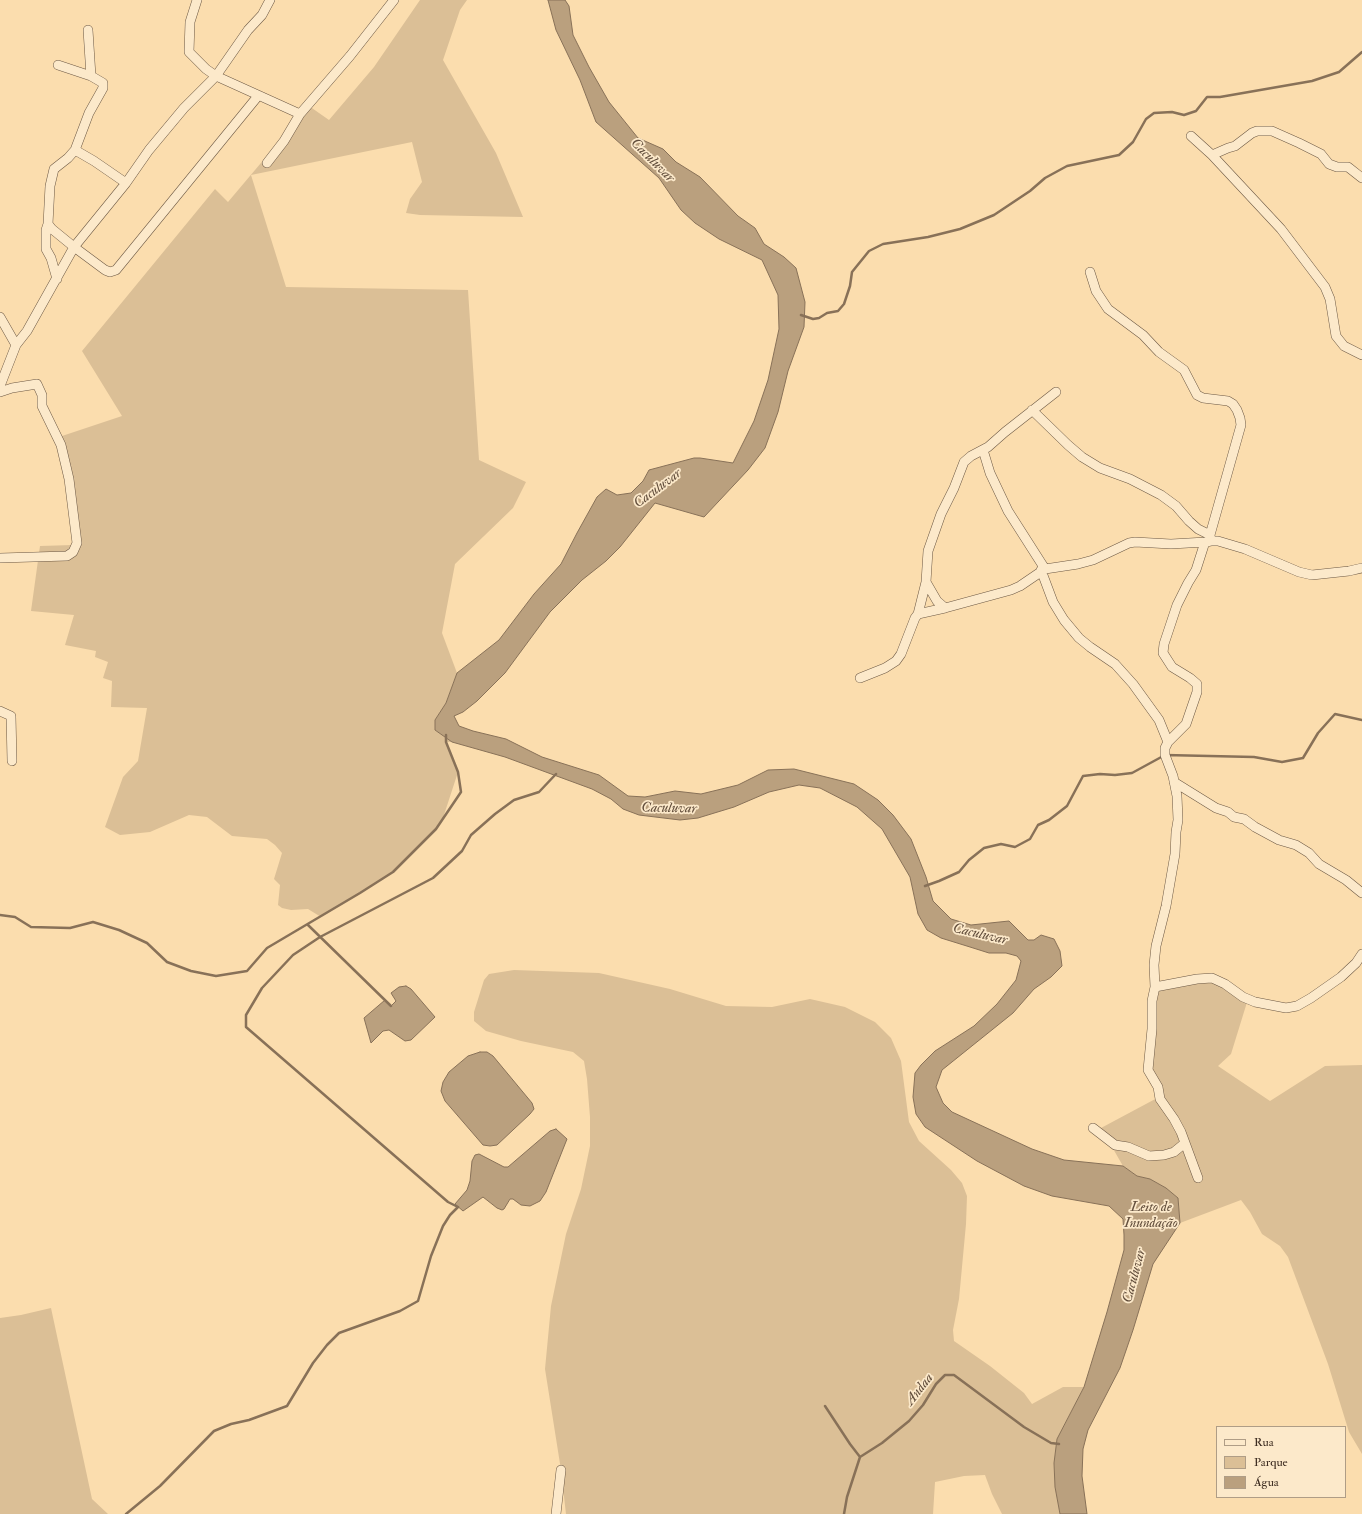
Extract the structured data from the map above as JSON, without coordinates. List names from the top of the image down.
{
  "water": ["Caculuvar", "Leito de Inundação", "Andaa"],
  "legend": ["Rua", "Parque", "Água"]
}
